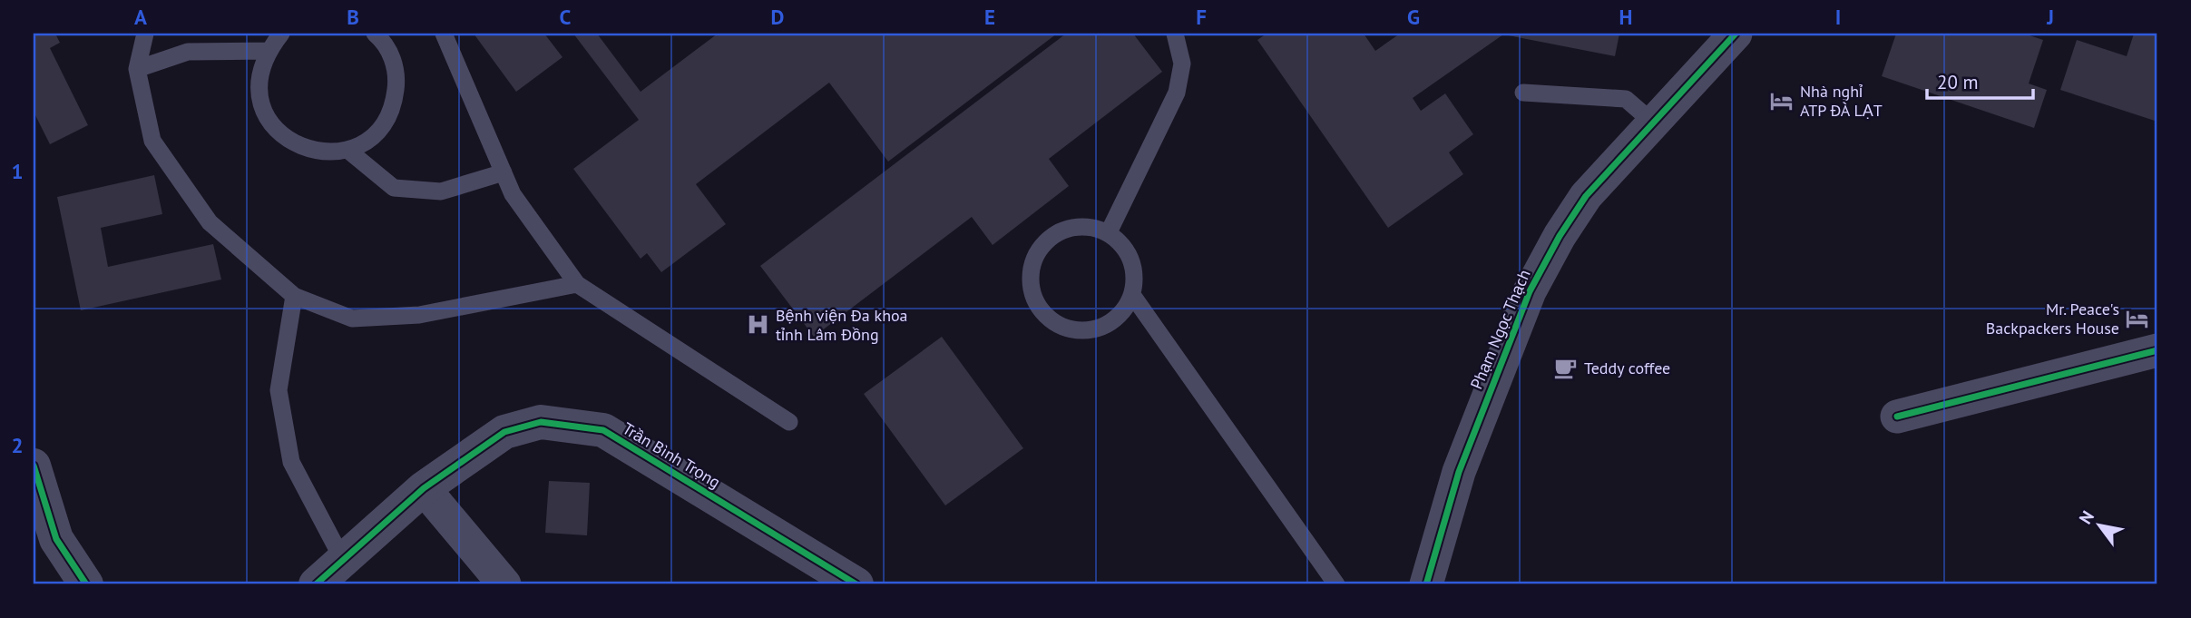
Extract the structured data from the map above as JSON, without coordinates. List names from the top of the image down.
{
  "streets": {
    "street": ["Phạm Ngọc Thạch", "Trần Bình Trọng"]
  },
  "places": {
    "hotel": ["Nhà nghỉ ATP ĐÀ LẠT", "Mr. Peace's Backpackers House"],
    "hospital": ["Bệnh viện Đa khoa tỉnh Lâm Đồng"],
    "cafe": ["Teddy coffee"]
  },
  "scale_bar": "20 m",
  "north": "top left",
  "grid": {
    "columns": [
      "A",
      "B",
      "C",
      "D",
      "E",
      "F",
      "G",
      "H",
      "I",
      "J"
    ],
    "rows": ["1", "2"]
  }
}
